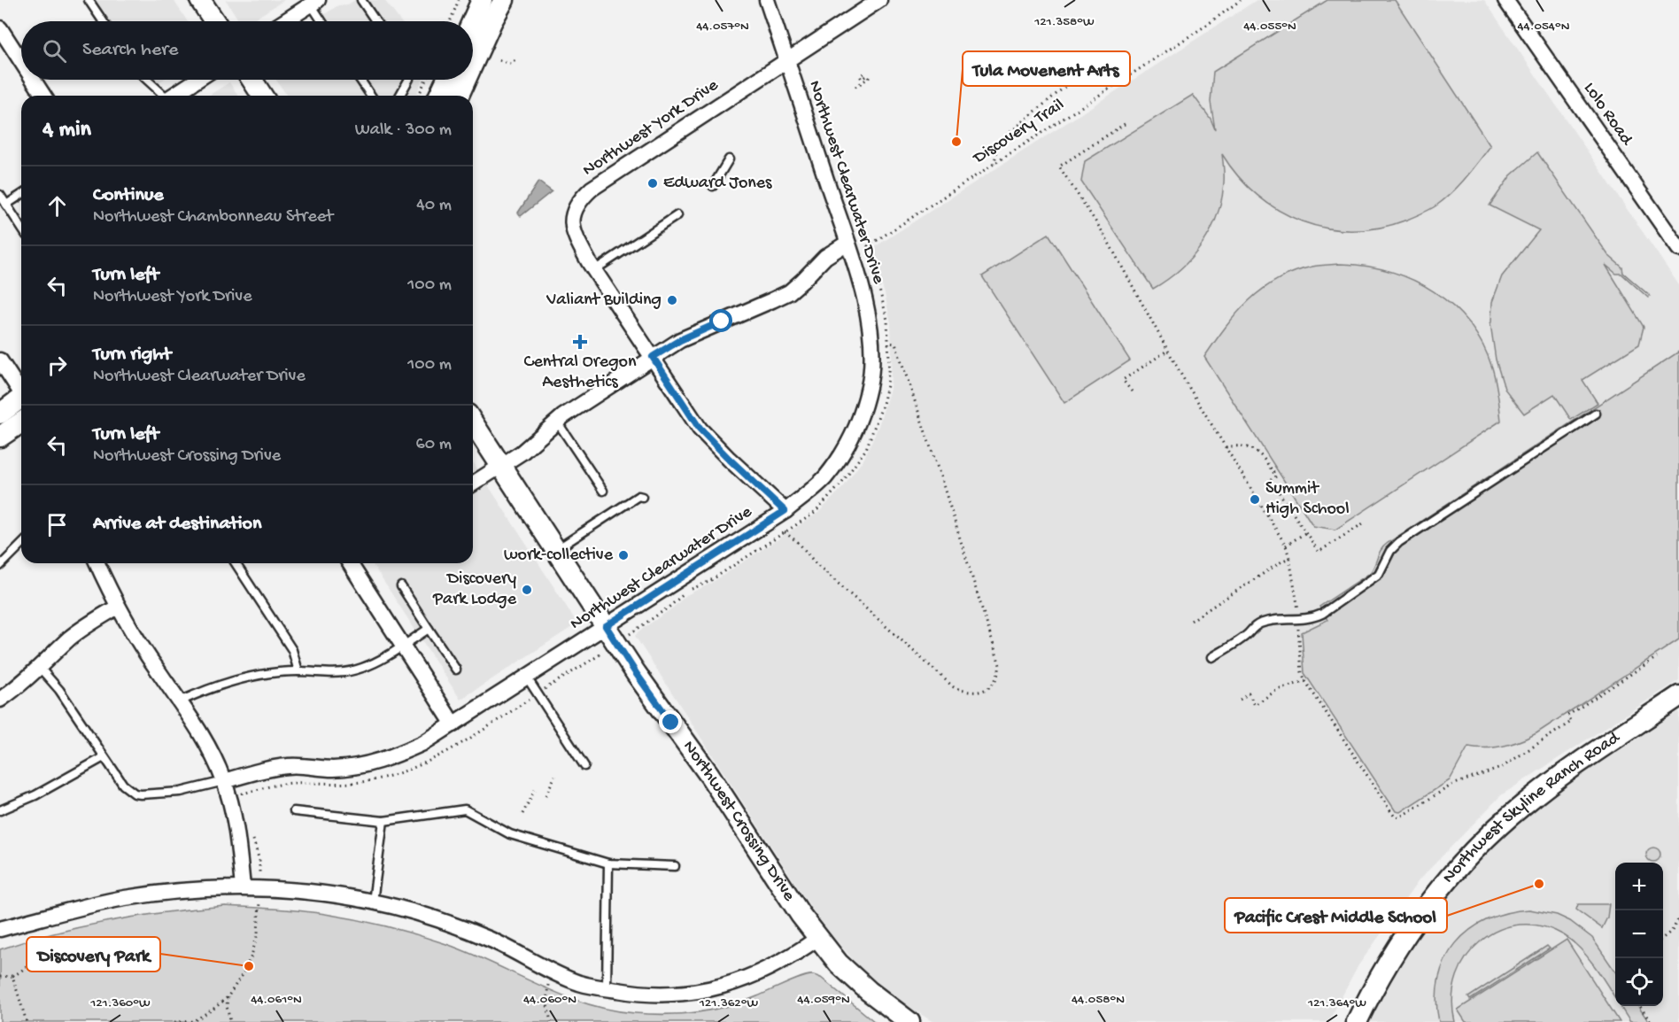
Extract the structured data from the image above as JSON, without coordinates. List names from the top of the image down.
{
  "streets": {
    "street": [
      "Lolo Road",
      "Northwest York Drive",
      "Northwest Clearwater Drive",
      "Northwest Skyline Ranch Road",
      "Northwest Crossing Drive"
    ],
    "path": ["Discovery Trail"]
  },
  "crossings": [
    ["Northwest York Drive", "Northwest Clearwater Drive"],
    ["Northwest Clearwater Drive", "Northwest Crossing Drive"]
  ],
  "places": {
    "other": [
      "Tula Movenent Arts",
      "Edward Jones",
      "Valiant Building",
      "Summit High School",
      "work-collective",
      "Discovery Park Lodge",
      "Pacific Crest Middle School",
      "Discovery Park"
    ],
    "health": ["Central Oregon Aesthetics"]
  },
  "page": {
    "search": "Search here",
    "heading": ["4 min", "Walk · 300 m"],
    "list": [
      ["Continue", "Northwest Chambonneau Street", "40 m"],
      ["Turn left", "Northwest York Drive", "100 m"],
      ["Turn right", "Northwest Clearwater Drive", "100 m"],
      ["Turn left", "Northwest Crossing Drive", "60 m"],
      "Arrive at destination"
    ],
    "map_buttons": ["+", "−"]
  },
  "coordinates": [
    "121.358°W",
    "44.054°N",
    "44.057°N",
    "44.055°N",
    "44.061°N",
    "44.060°N",
    "44.059°N",
    "44.058°N",
    "121.360°W",
    "121.362°W",
    "121.364°W"
  ]
}
